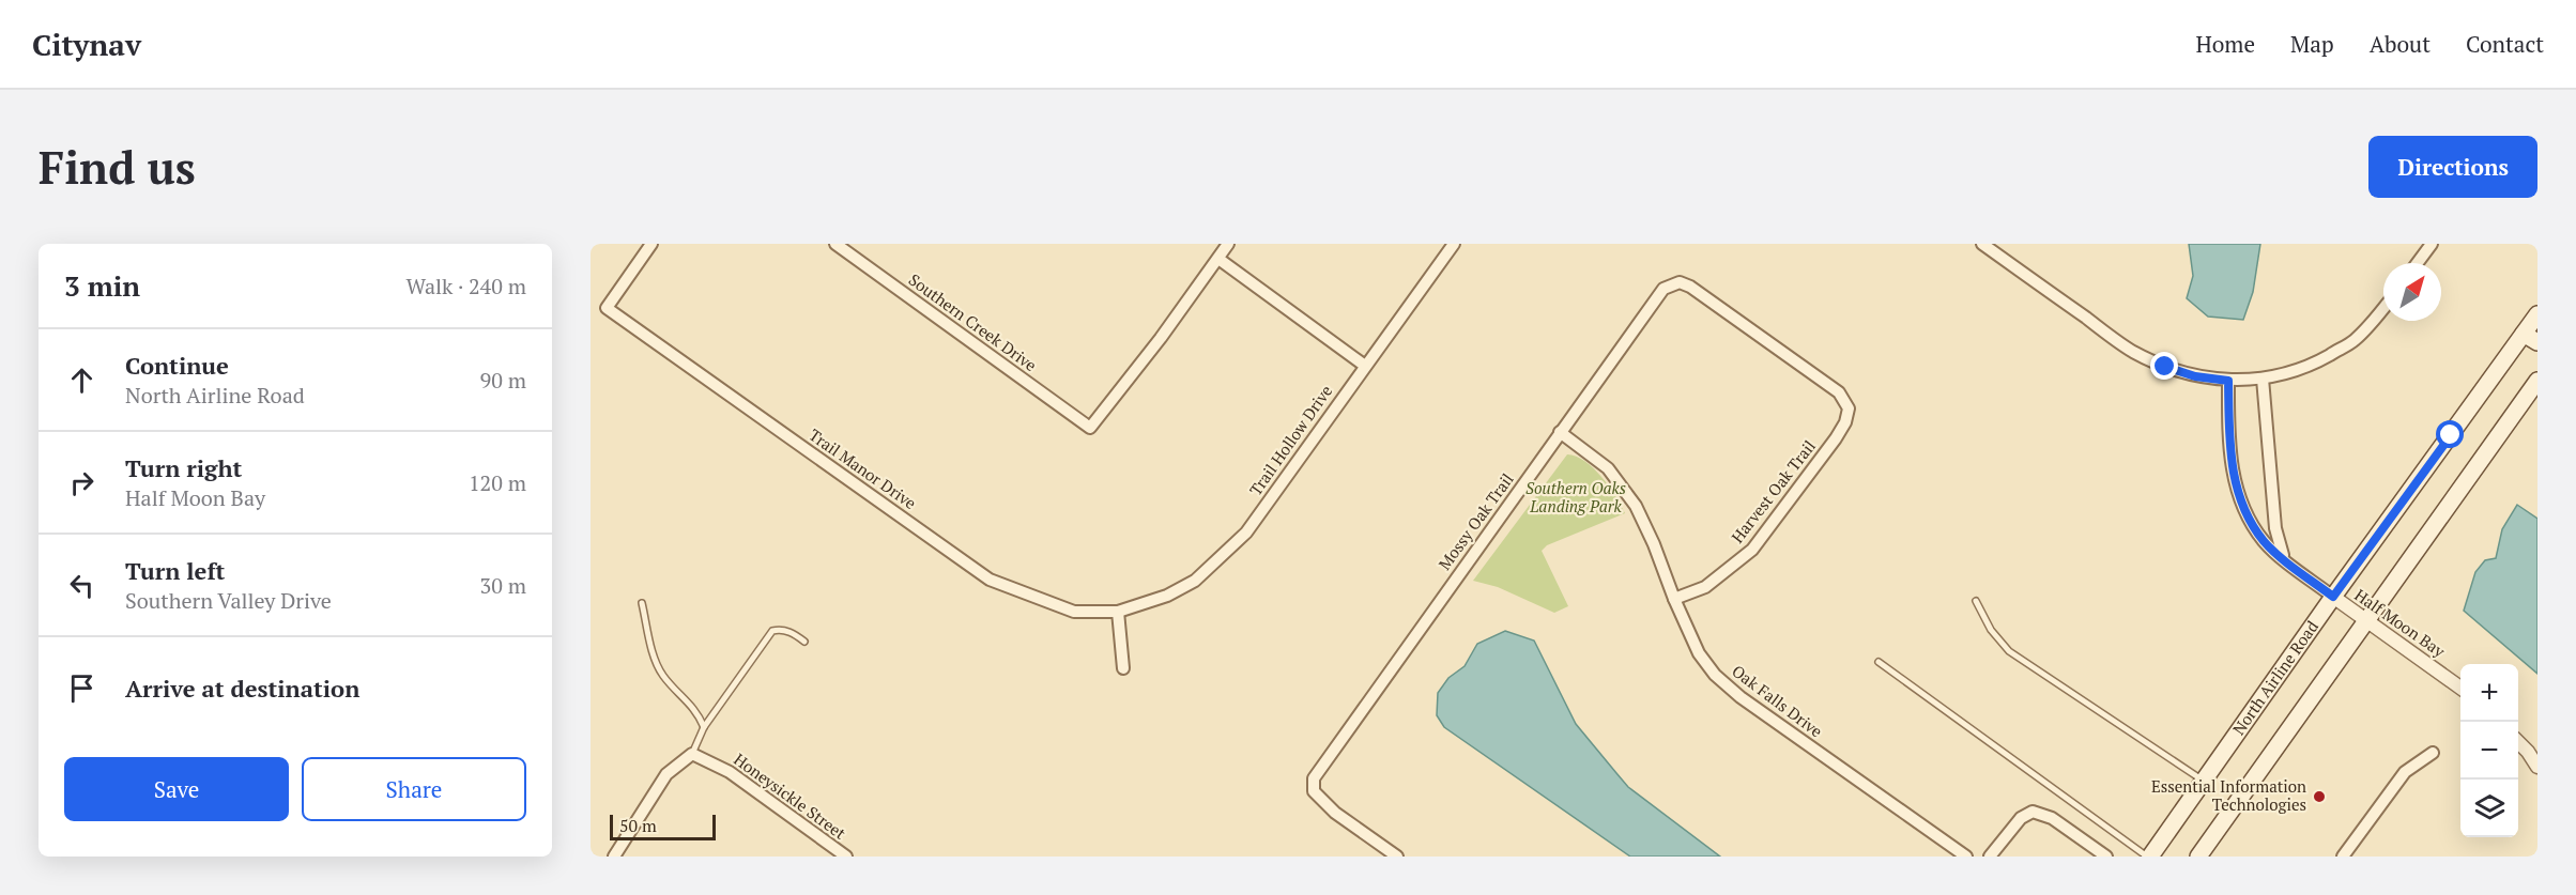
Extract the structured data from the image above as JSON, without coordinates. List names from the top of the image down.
{
  "streets": {
    "main road": ["North Airline Road"],
    "street": [
      "Southern Creek Drive",
      "Trail Hollow Drive",
      "Trail Manor Drive",
      "Harvest Oak Trail",
      "Mossy Oak Trail",
      "Half Moon Bay",
      "Oak Falls Drive",
      "Honeysickle Street"
    ]
  },
  "crossings": [
    ["Trail Hollow Drive", "Trail Manor Drive"],
    ["Harvest Oak Trail", "Mossy Oak Trail"],
    ["Harvest Oak Trail", "Oak Falls Drive"],
    ["Mossy Oak Trail", "Oak Falls Drive"],
    ["Half Moon Bay", "North Airline Road"]
  ],
  "parks": ["Southern Oaks Landing Park"],
  "places": ["Essential Information Technologies"],
  "scale_bar": "50 m",
  "north": "top right",
  "page": {
    "header": "Citynav",
    "nav": [
      "Home",
      "Map",
      "About",
      "Contact"
    ],
    "buttons": [
      "Directions",
      ["Save", "Share"]
    ],
    "title": "Find us",
    "heading": ["3 min", "Walk · 240 m"],
    "list": [
      ["Continue", "North Airline Road", "90 m"],
      ["Turn right", "Half Moon Bay", "120 m"],
      ["Turn left", "Southern Valley Drive", "30 m"],
      "Arrive at destination"
    ],
    "map_buttons": ["+", "−"],
    "scale": "50 m"
  }
}
